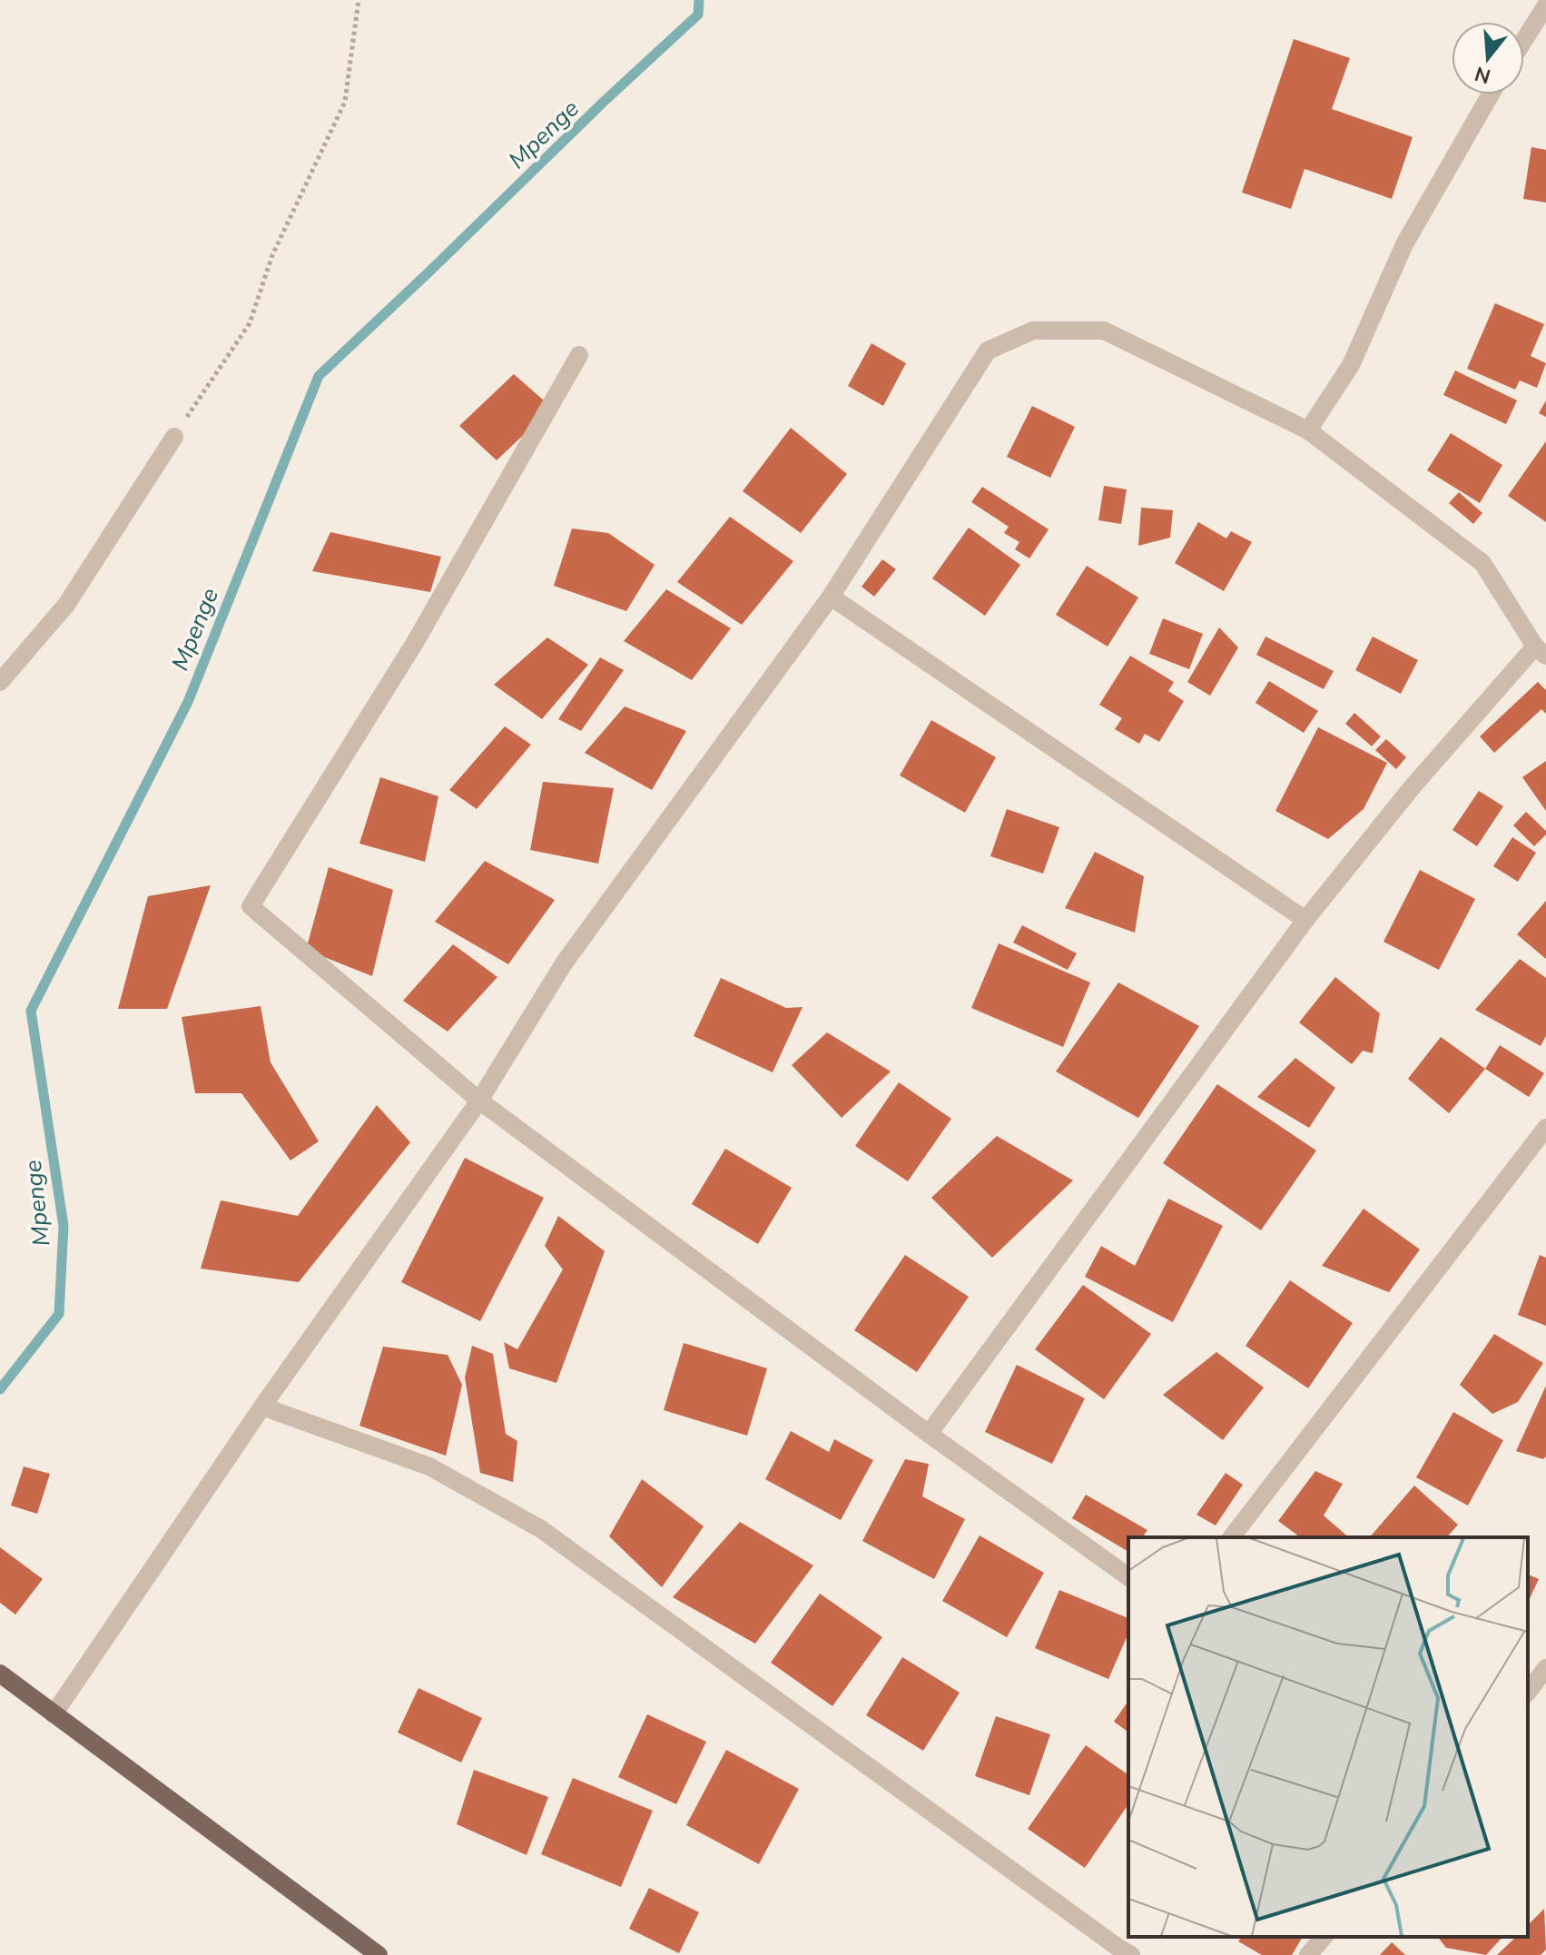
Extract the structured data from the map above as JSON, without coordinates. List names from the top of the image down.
{
  "water": ["Mpenge"],
  "north": "bottom"
}
